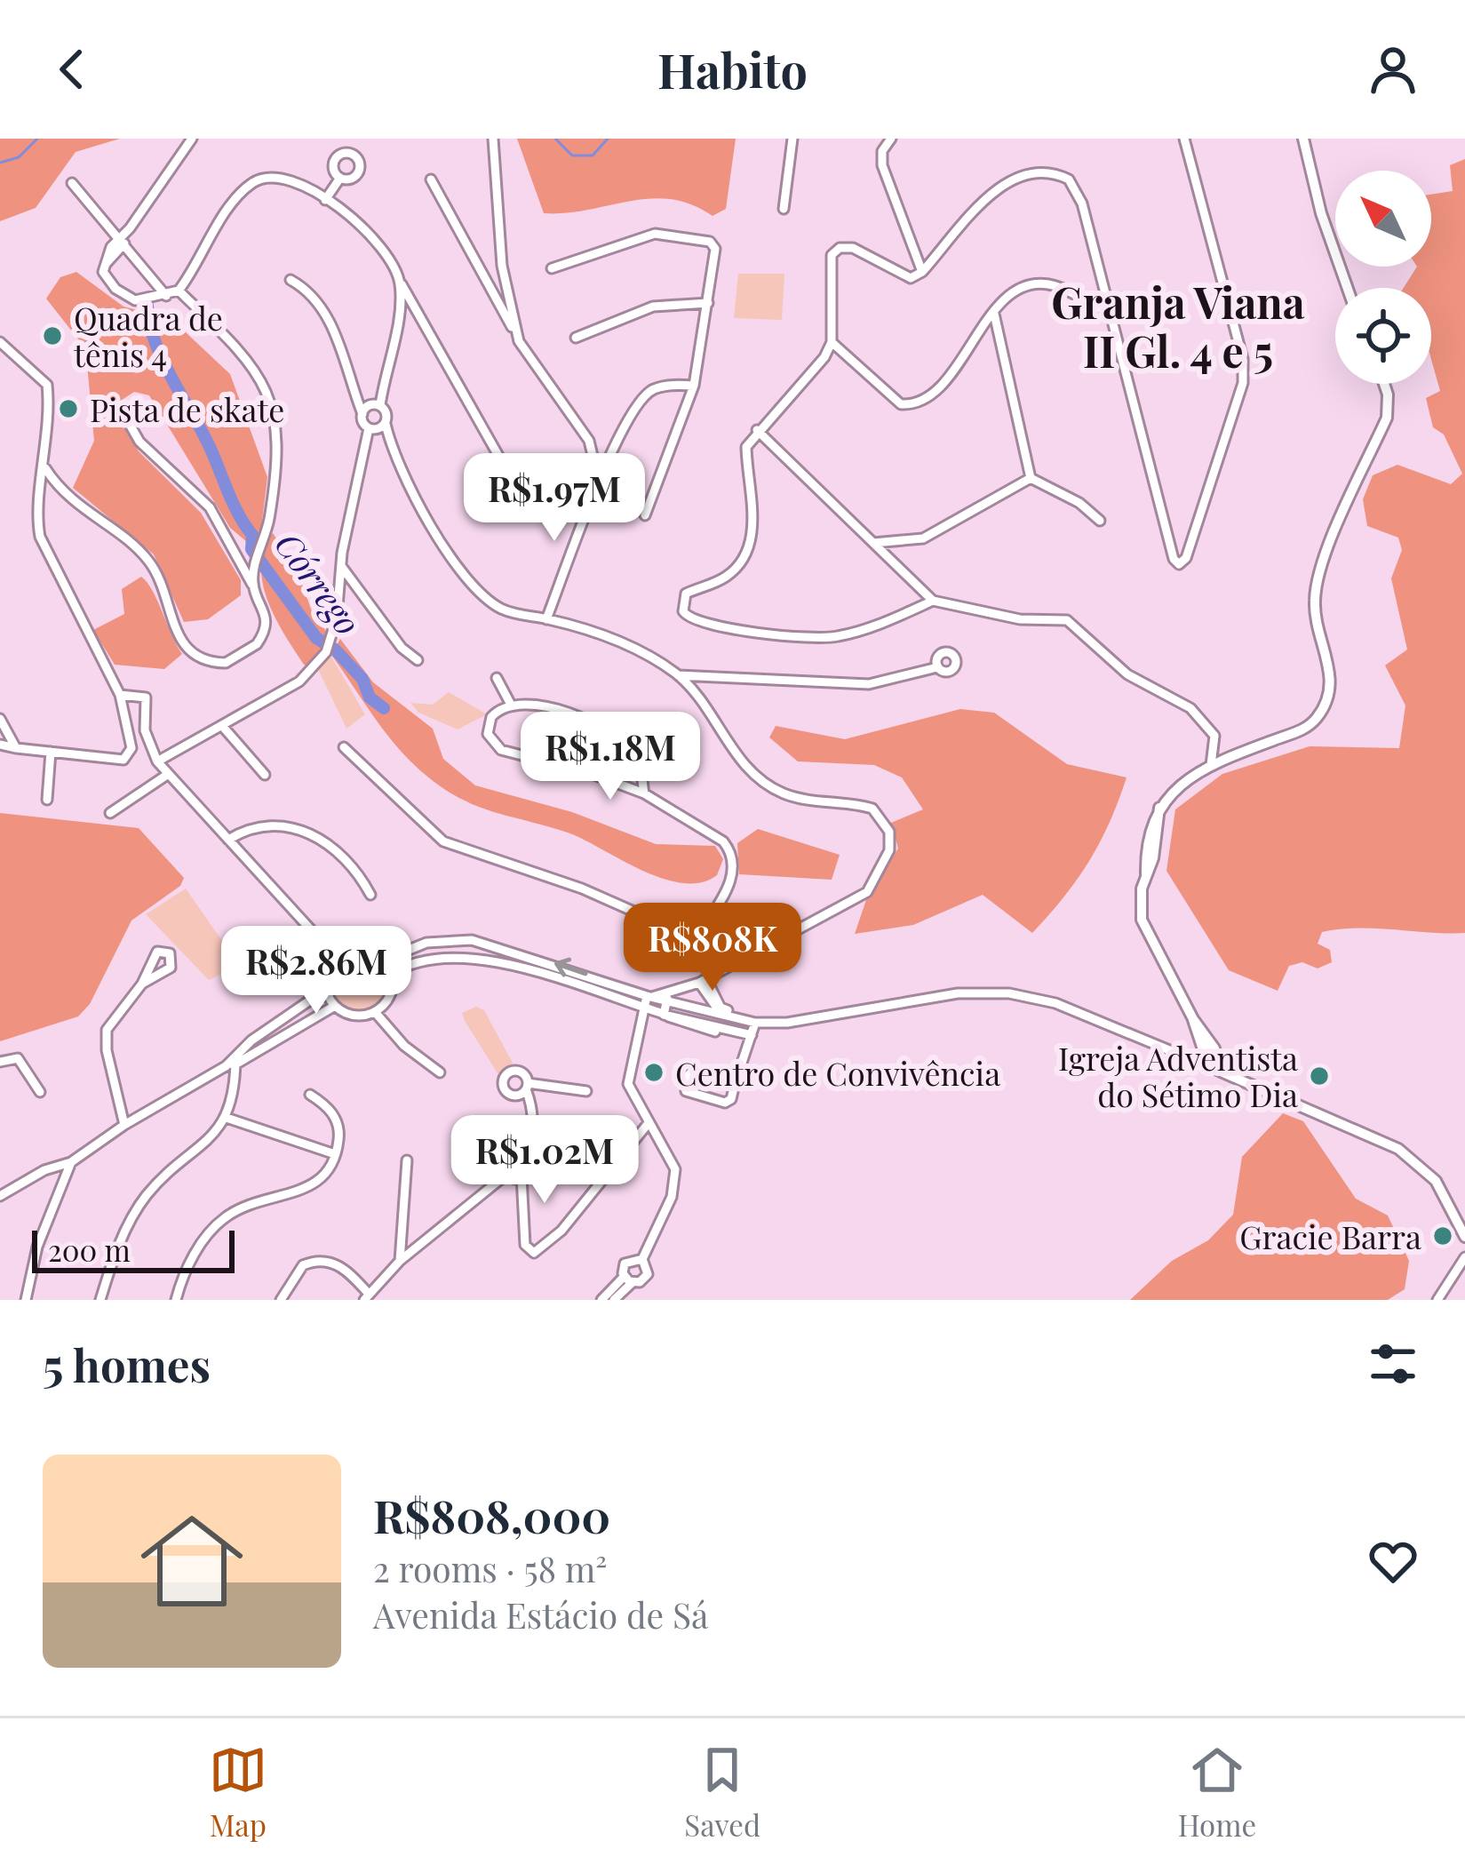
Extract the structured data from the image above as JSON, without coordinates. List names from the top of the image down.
{
  "districts": ["Granja Viana II Gl. 4 e 5"],
  "water": ["Córrego"],
  "places": [
    "Quadra de tênis 4",
    "Pista de skate",
    "Centro de Convivência",
    "Igreja Adventista do Sétimo Dia",
    "Gracie Barra"
  ],
  "scale_bar": "200 m",
  "north": "top left",
  "page": {
    "header": "Habito",
    "price": [
      "R$1.97M",
      "R$1.18M",
      "R$808K",
      "R$2.86M",
      "R$1.02M"
    ],
    "scale": "200 m",
    "heading": "5 homes",
    "list": [
      {
        "name": "R$808,000",
        "note": "2 rooms · 58 m² · Avenida Estácio de Sá"
      }
    ],
    "tabs": ["Map", "Saved", "Home"]
  }
}
